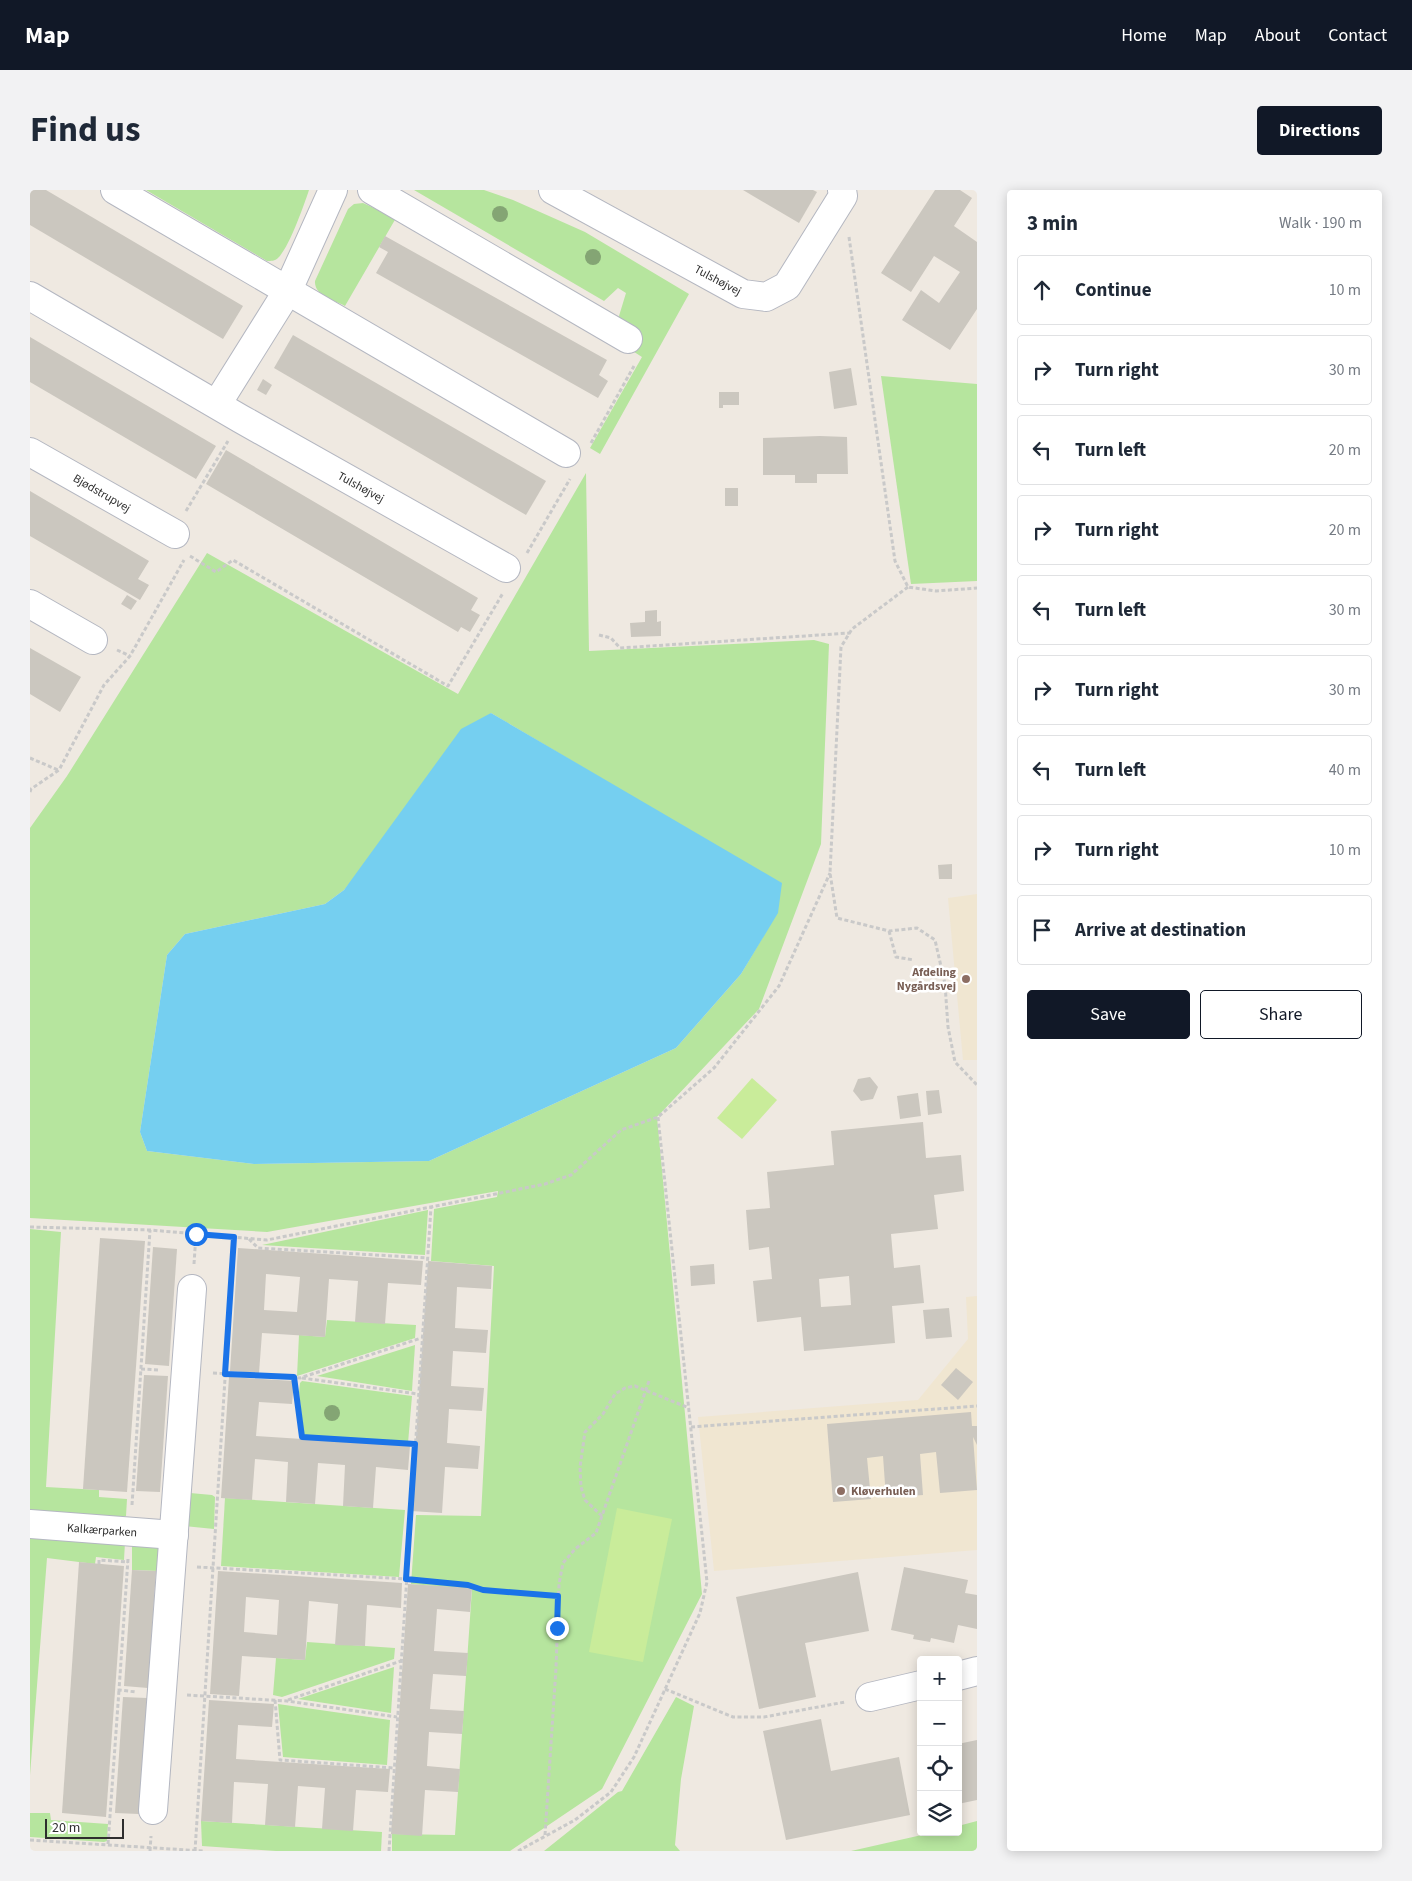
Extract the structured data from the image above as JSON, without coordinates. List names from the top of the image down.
{
  "streets": {
    "street": ["Tulshøjvej", "Bjødstrupvej", "Kalkærparken"]
  },
  "places": ["Afdeling Nygårdsvej", "Kløverhulen"],
  "scale_bar": "20 m",
  "page": {
    "header": "Map",
    "nav": [
      "Home",
      "Map",
      "About",
      "Contact"
    ],
    "title": "Find us",
    "buttons": [
      "Directions",
      ["Save", "Share"]
    ],
    "heading": ["3 min", "Walk · 190 m"],
    "list": [
      ["Continue", "10 m"],
      ["Turn right", "30 m"],
      ["Turn left", "20 m"],
      ["Turn right", "20 m"],
      ["Turn left", "30 m"],
      ["Turn right", "30 m"],
      ["Turn left", "40 m"],
      ["Turn right", "10 m"],
      "Arrive at destination"
    ],
    "map_buttons": ["+", "−"],
    "scale": "20 m"
  }
}
